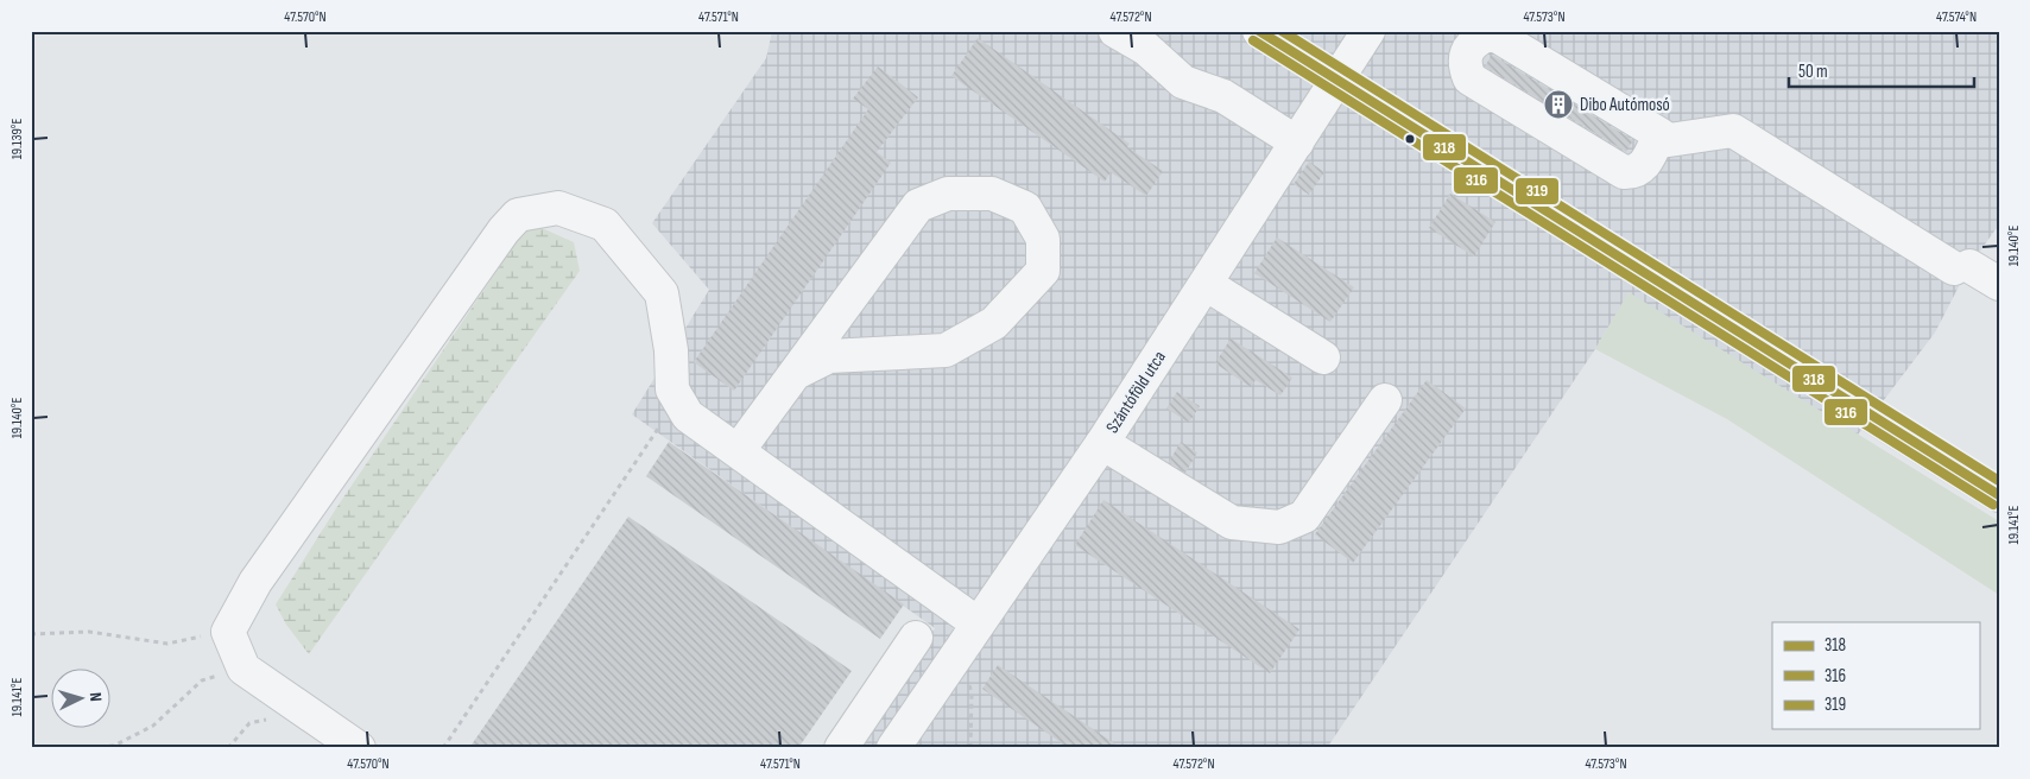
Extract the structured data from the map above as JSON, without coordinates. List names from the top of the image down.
{
  "streets": {
    "street": ["Szántóföld utca"]
  },
  "places": {
    "building": ["Dibo Autómosó"]
  },
  "lines": ["transit line 318", "transit line 319", "transit line 316"],
  "legend": ["318", "316", "319"],
  "scale_bar": "50 m",
  "north": "right",
  "coordinates": [
    "47.570°N",
    "47.571°N",
    "47.572°N",
    "47.573°N",
    "47.574°N",
    "19.139°E",
    "19.140°E",
    "19.141°E"
  ]
}
